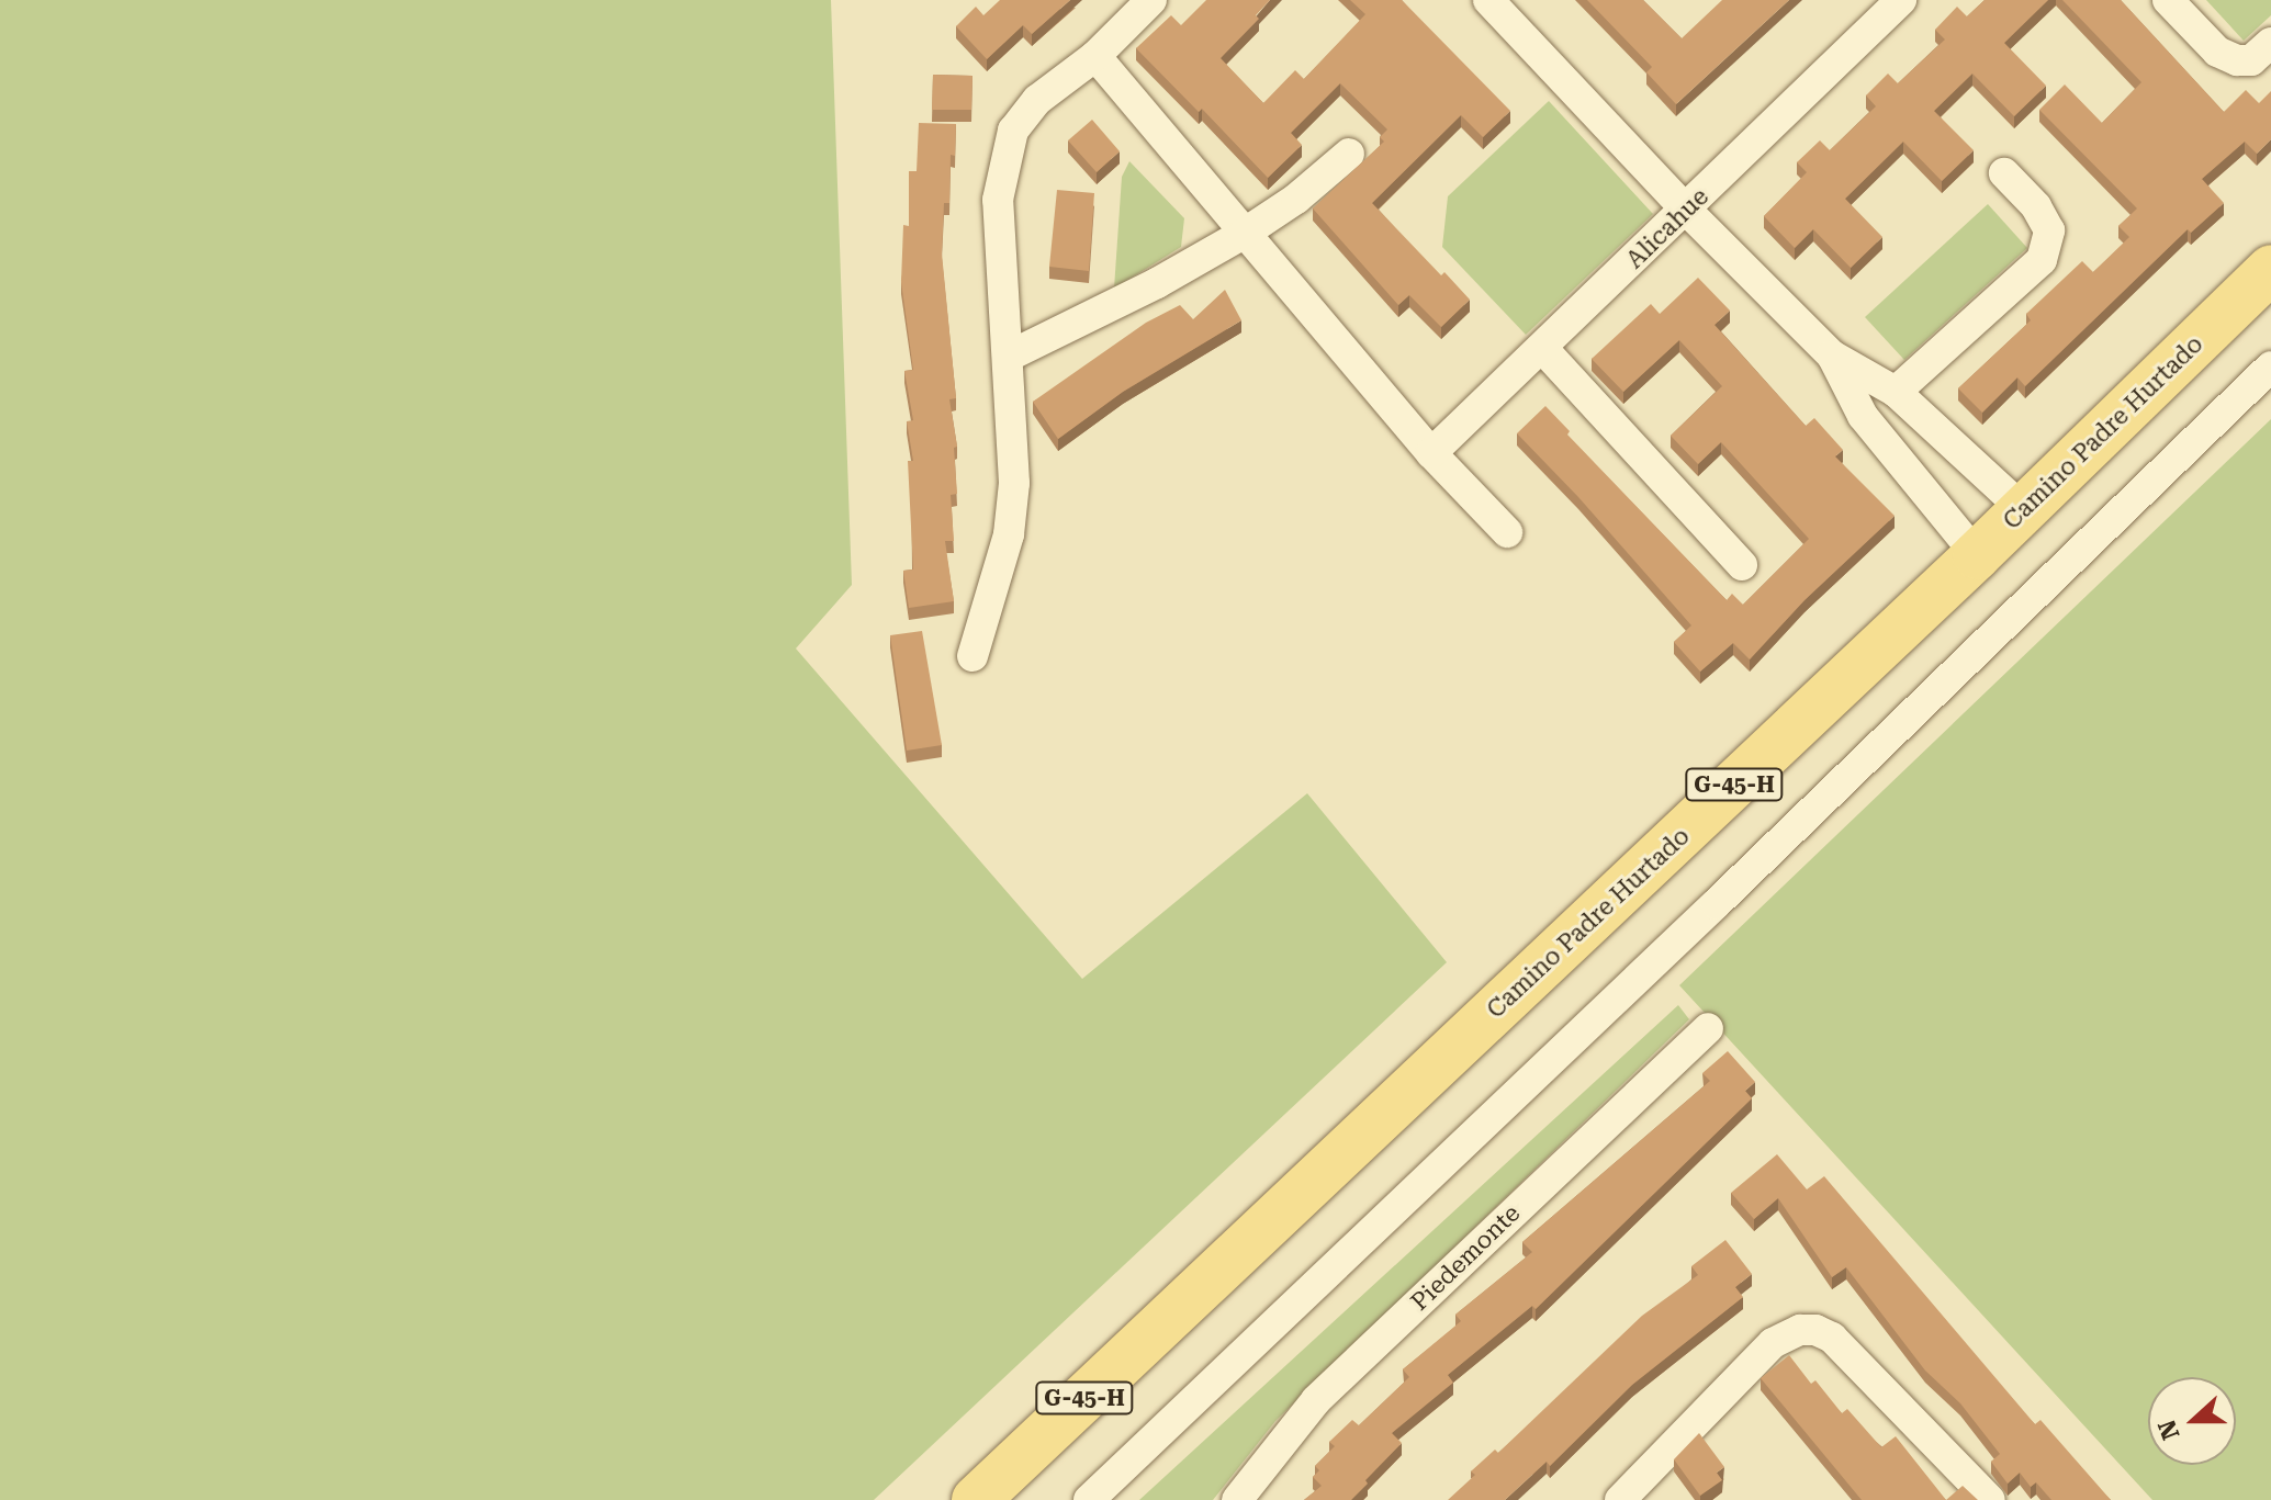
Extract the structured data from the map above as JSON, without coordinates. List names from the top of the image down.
{
  "streets": {
    "main road": ["Camino Padre Hurtado", "G-45-H"],
    "street": ["Alicahue", "Piedemonte"]
  },
  "north": "left"
}
